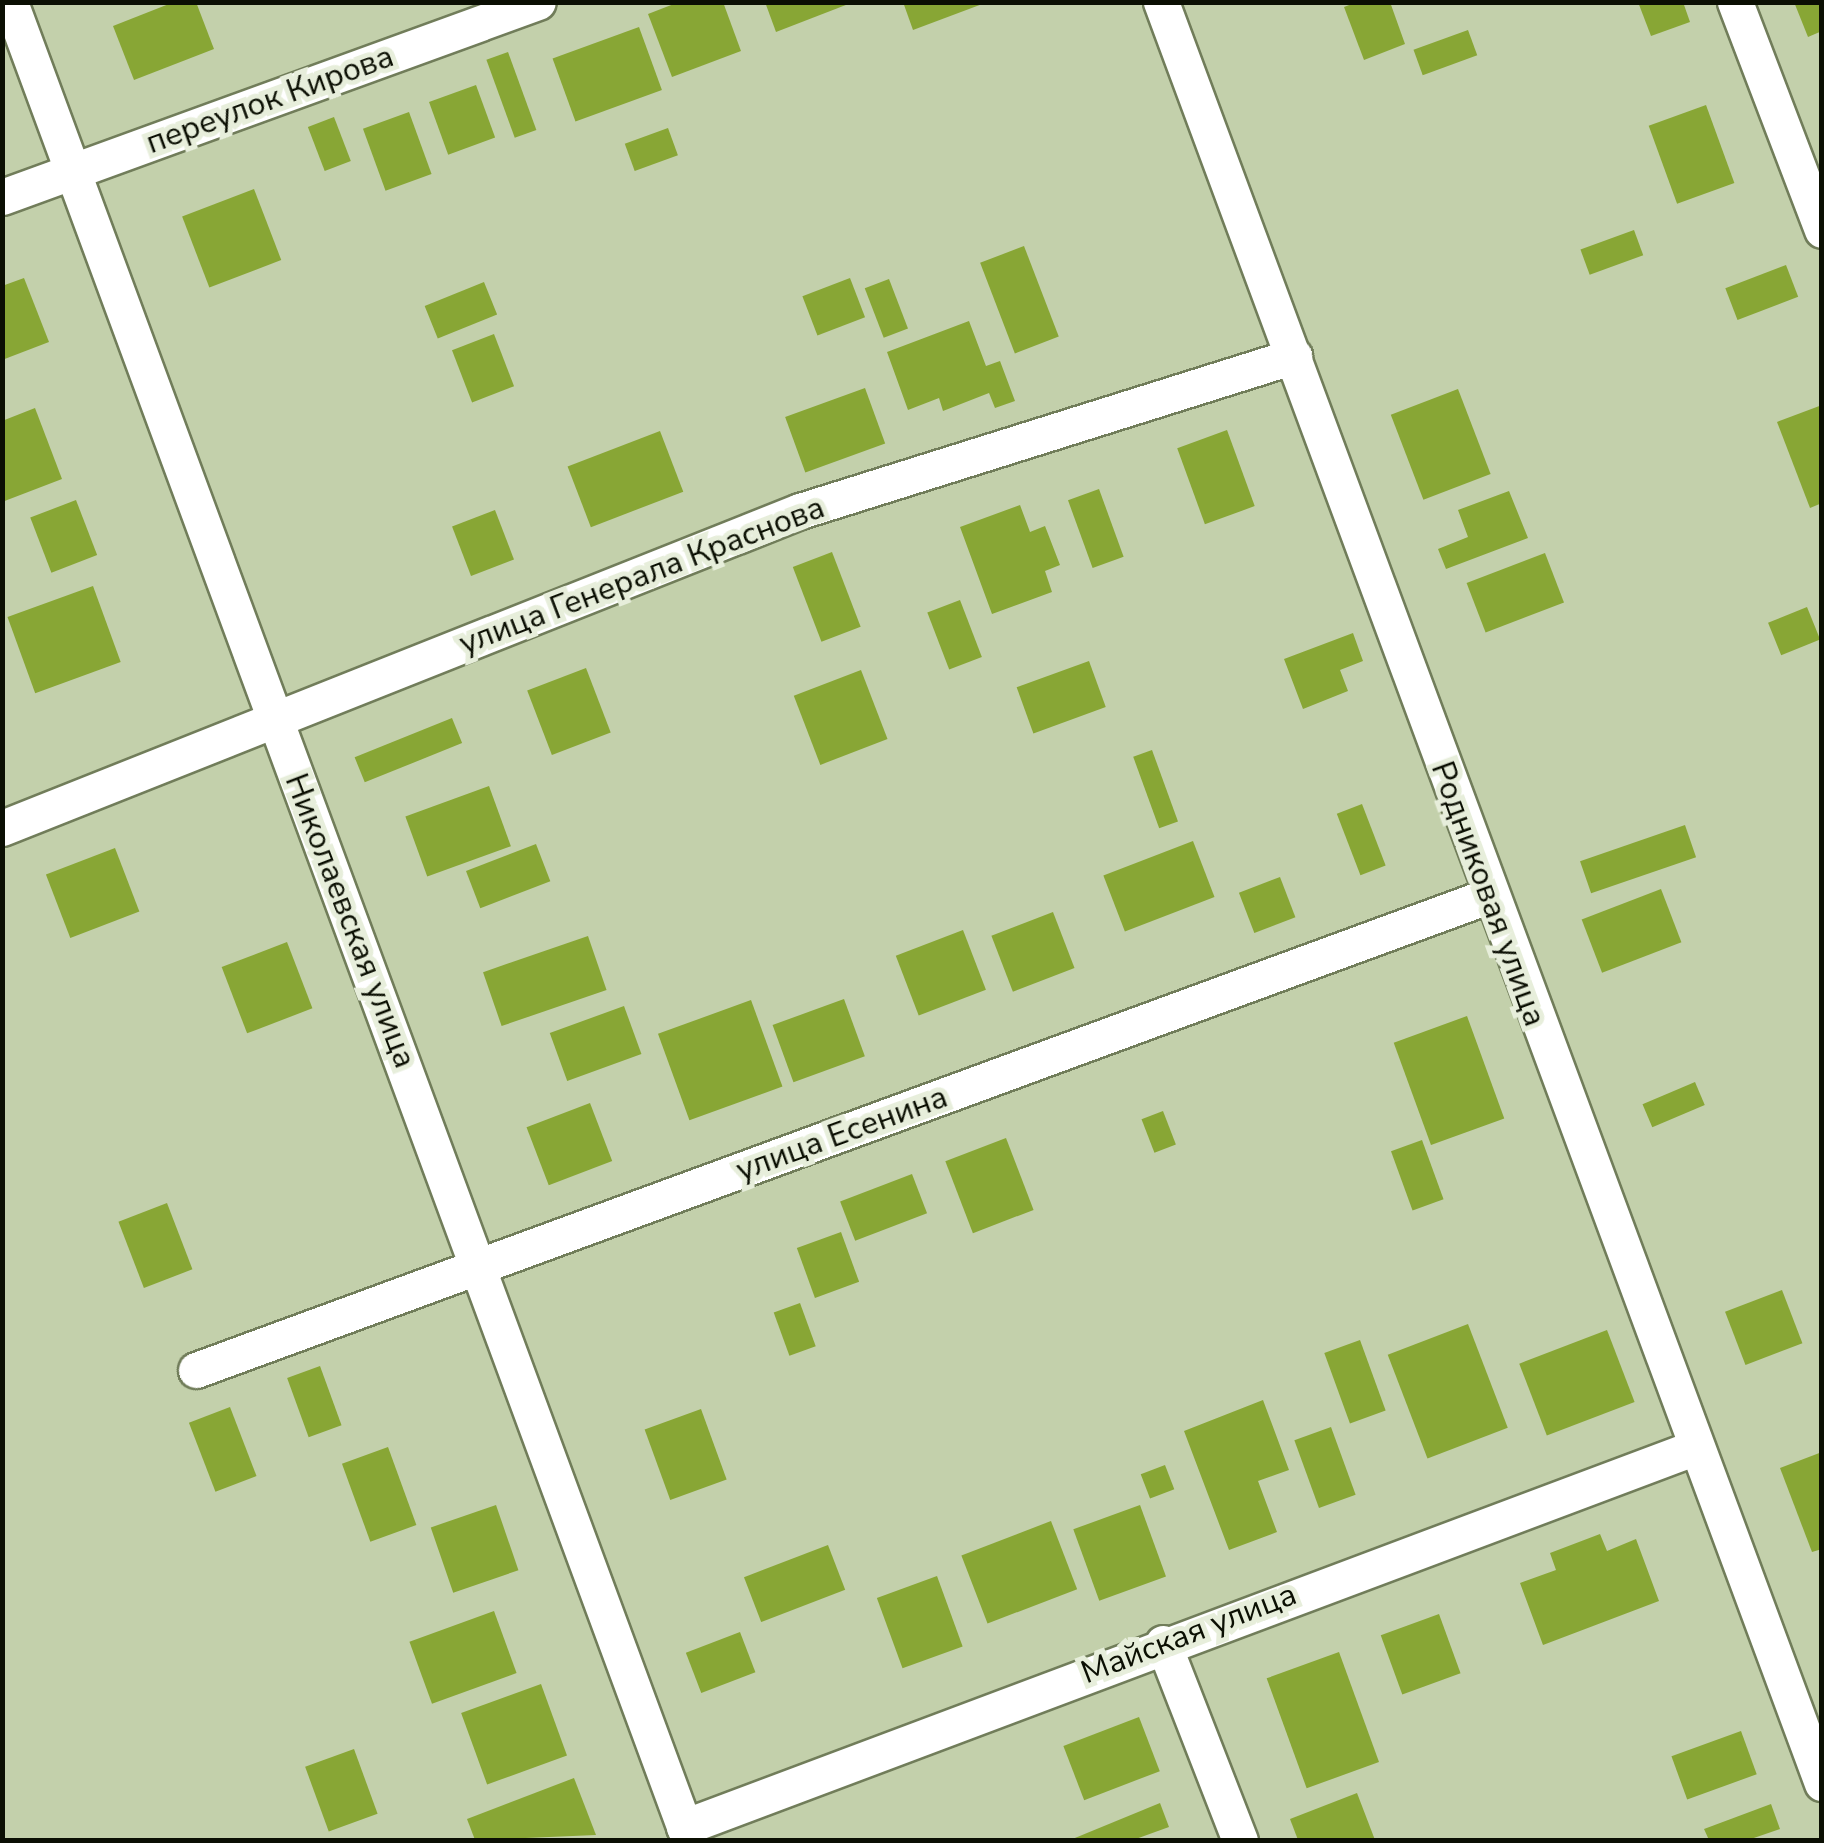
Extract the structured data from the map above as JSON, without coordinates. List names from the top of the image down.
{
  "streets": {
    "street": [
      "переулок Кирова",
      "улица Генерала Краснова",
      "Родниковая улица",
      "Николаевская улица",
      "улица Есенина",
      "Майская улица"
    ]
  },
  "crossings": [
    ["переулок Кирова", "Николаевская улица"],
    ["улица Генерала Краснова", "Родниковая улица"],
    ["улица Генерала Краснова", "Николаевская улица"],
    ["Родниковая улица", "улица Есенина"],
    ["Родниковая улица", "Майская улица"],
    ["Николаевская улица", "улица Есенина"],
    ["Николаевская улица", "Майская улица"]
  ]
}
